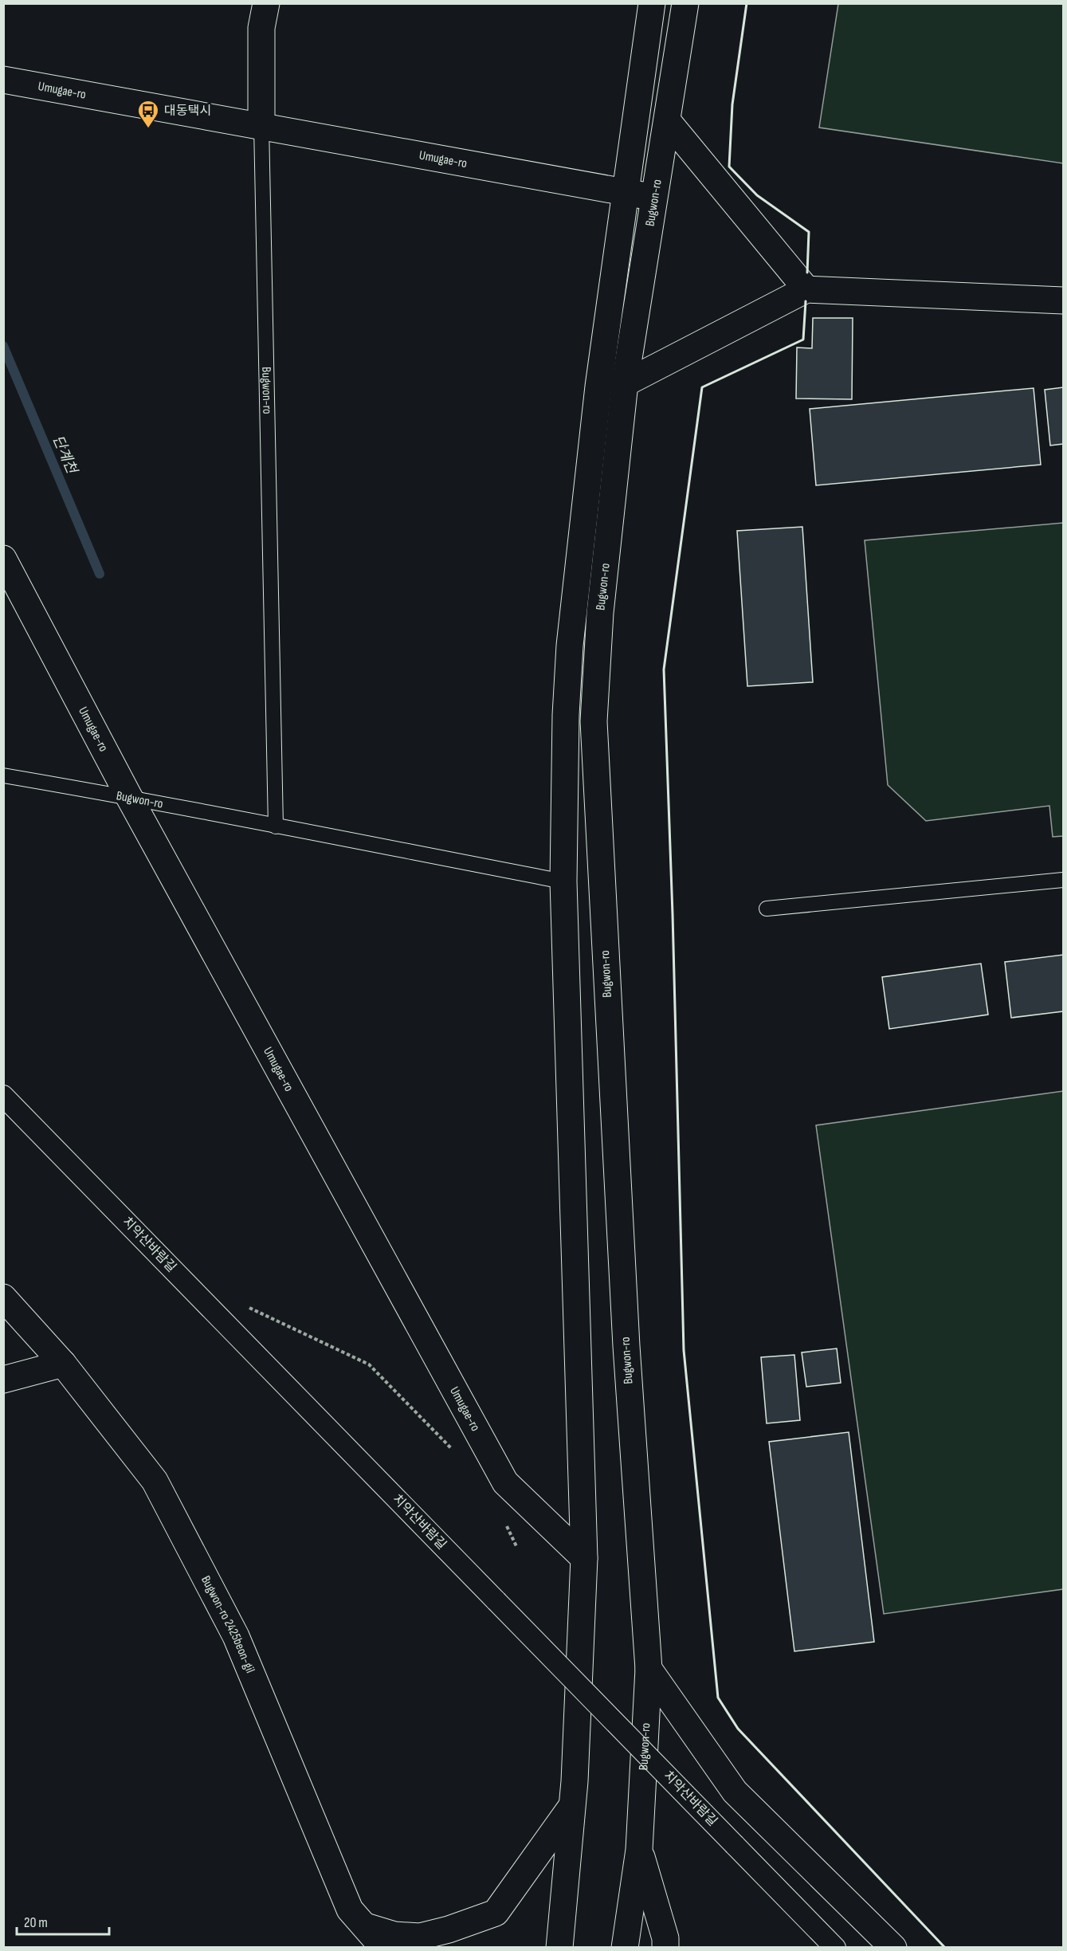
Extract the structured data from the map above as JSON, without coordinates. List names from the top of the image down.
{
  "streets": {
    "street": [
      "Umugae-ro",
      "Bugwon-ro",
      "치악산바람길",
      "Bugwon-ro 2425beon-gil"
    ]
  },
  "crossings": [
    ["Umugae-ro", "Bugwon-ro"]
  ],
  "water": ["단계천"],
  "places": {
    "bus stop": ["대동택시"]
  },
  "scale_bar": "20 m"
}
